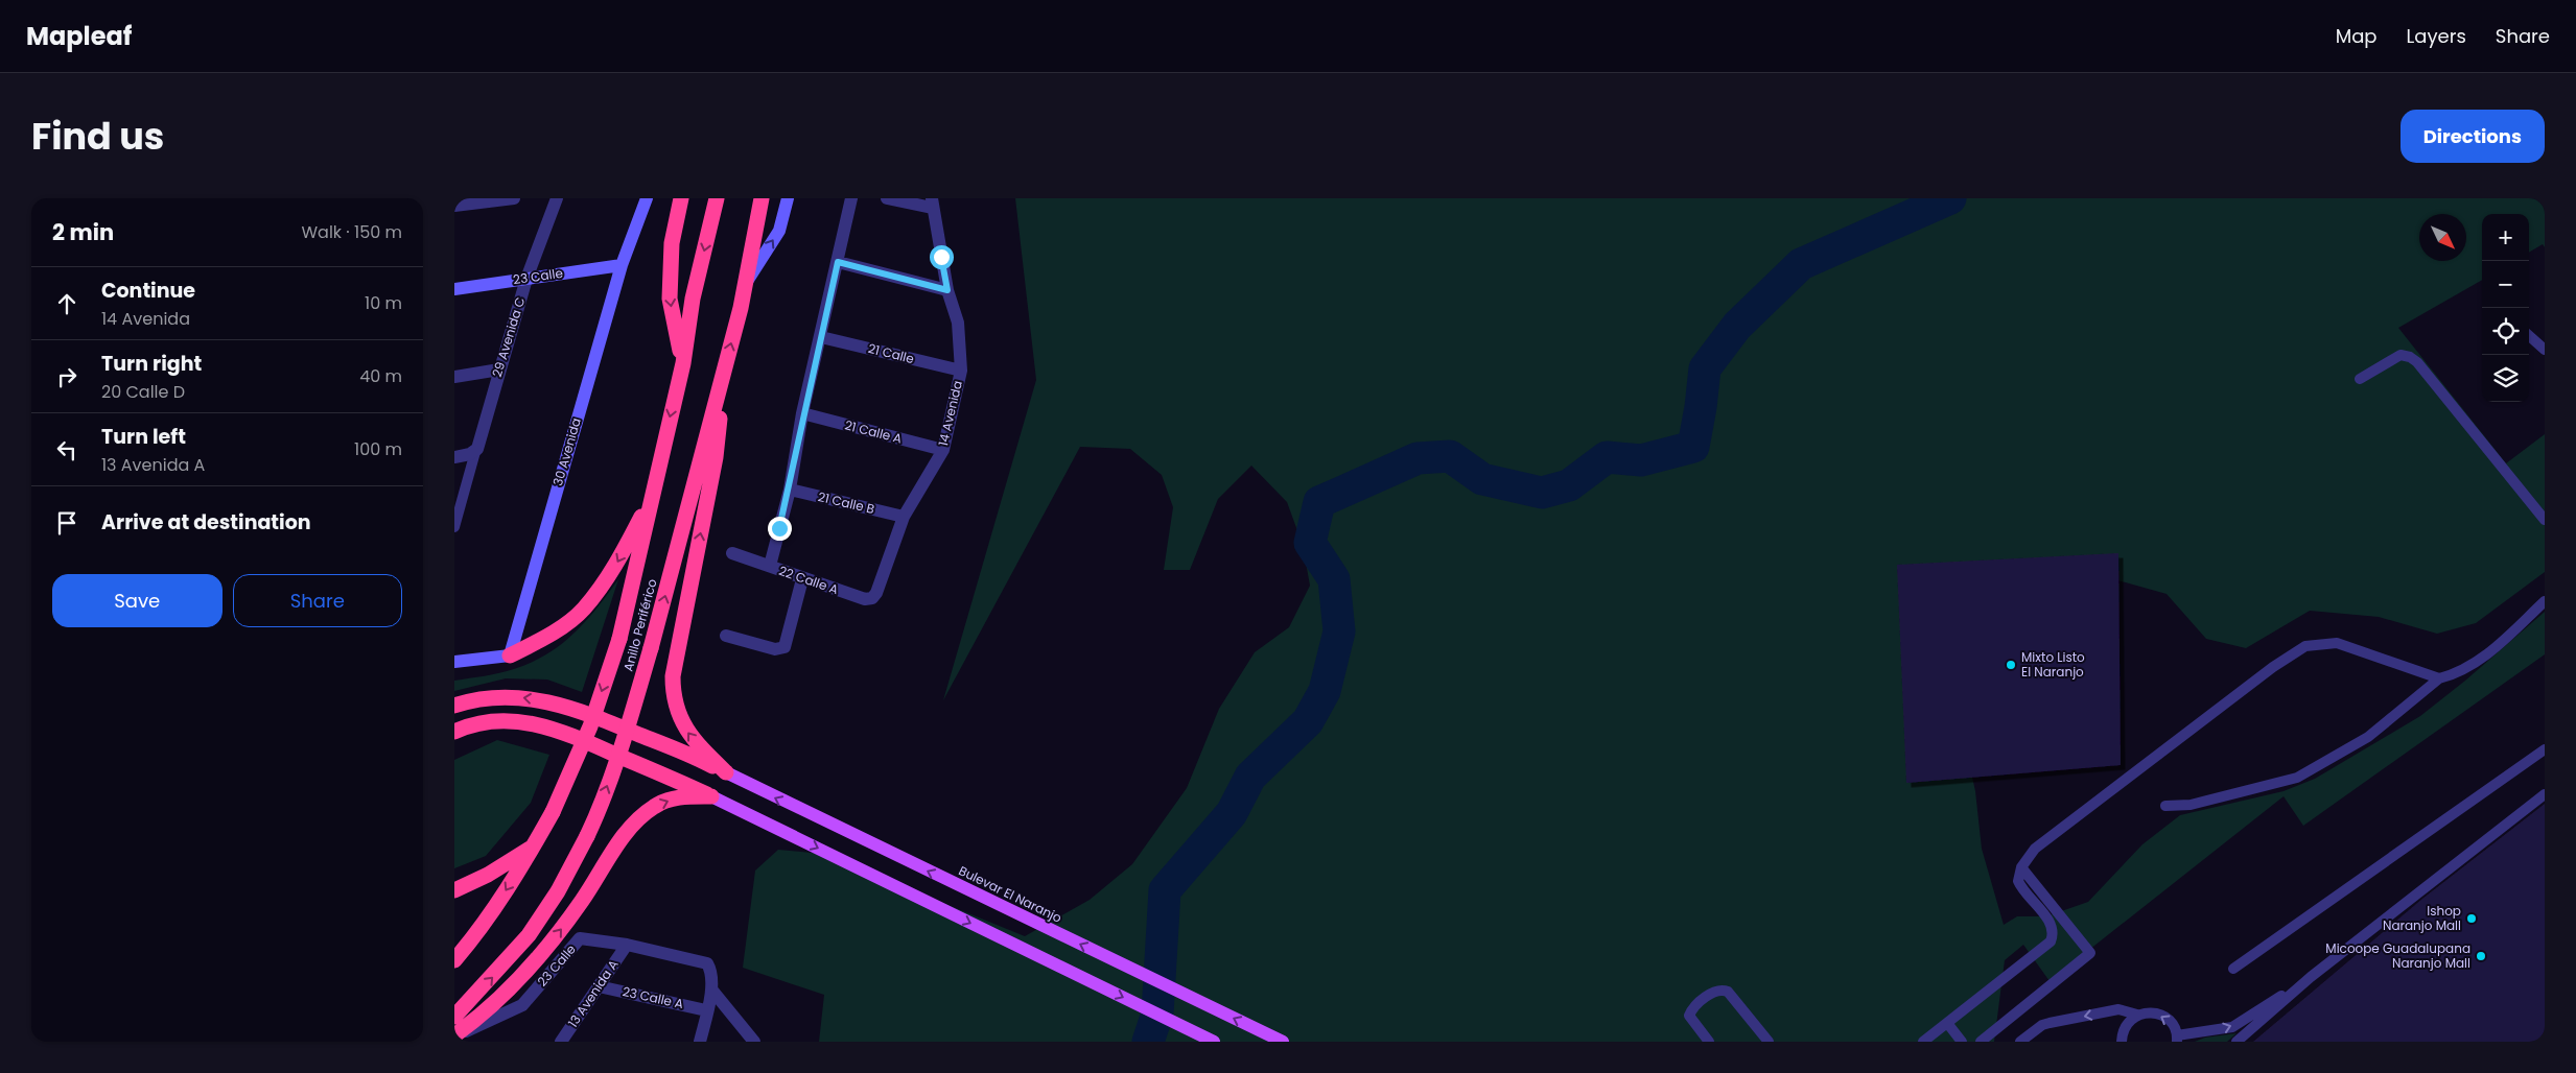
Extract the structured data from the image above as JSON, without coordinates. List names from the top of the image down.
{
  "streets": {
    "highway": ["Anillo Periférico"],
    "main road": ["Bulevar El Naranjo"],
    "street": [
      "23 Calle",
      "29 Avenida C",
      "21 Calle",
      "14 Avenida",
      "21 Calle A",
      "30 Avenida",
      "21 Calle B",
      "22 Calle A",
      "13 Avenida A",
      "23 Calle A"
    ]
  },
  "crossings": [
    ["23 Calle", "29 Avenida C"],
    ["23 Calle", "30 Avenida"],
    ["23 Calle", "13 Avenida A"],
    ["21 Calle", "14 Avenida"],
    ["14 Avenida", "21 Calle A"],
    ["14 Avenida", "21 Calle B"],
    ["14 Avenida", "22 Calle A"],
    ["13 Avenida A", "23 Calle A"]
  ],
  "places": ["Mixto Listo El Naranjo", "Ishop Naranjo Mall", "Micoope Guadalupana Naranjo Mall"],
  "north": "bottom right",
  "page": {
    "header": "Mapleaf",
    "nav": ["Map", "Layers", "Share"],
    "title": "Find us",
    "buttons": [
      "Directions",
      ["Save", "Share"]
    ],
    "heading": ["2 min", "Walk · 150 m"],
    "map_buttons": ["+", "−"],
    "list": [
      ["Continue", "14 Avenida", "10 m"],
      ["Turn right", "20 Calle D", "40 m"],
      ["Turn left", "13 Avenida A", "100 m"],
      "Arrive at destination"
    ]
  }
}
